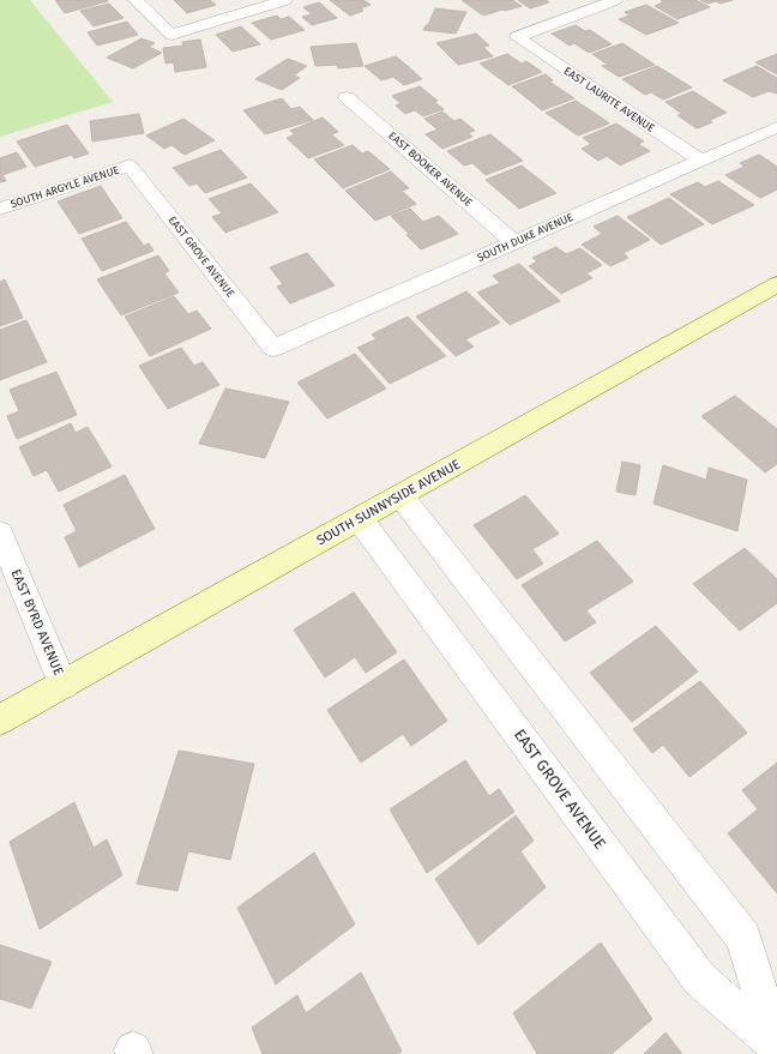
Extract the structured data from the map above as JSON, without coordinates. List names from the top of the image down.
{
  "streets": {
    "street": [
      "EAST LAURITE AVENUE",
      "EAST BOOKER AVENUE",
      "SOUTH ARGYLE AVENUE",
      "SOUTH DUKE AVENUE",
      "EAST GROVE AVENUE",
      "SOUTH SUNNYSIDE AVENUE",
      "EAST BYRD AVENUE"
    ]
  },
  "crossings": [
    ["EAST LAURITE AVENUE", "SOUTH DUKE AVENUE"],
    ["EAST BOOKER AVENUE", "SOUTH DUKE AVENUE"],
    ["SOUTH ARGYLE AVENUE", "EAST GROVE AVENUE"],
    ["SOUTH DUKE AVENUE", "EAST GROVE AVENUE"],
    ["EAST GROVE AVENUE", "SOUTH SUNNYSIDE AVENUE"],
    ["SOUTH SUNNYSIDE AVENUE", "EAST BYRD AVENUE"]
  ]
}
